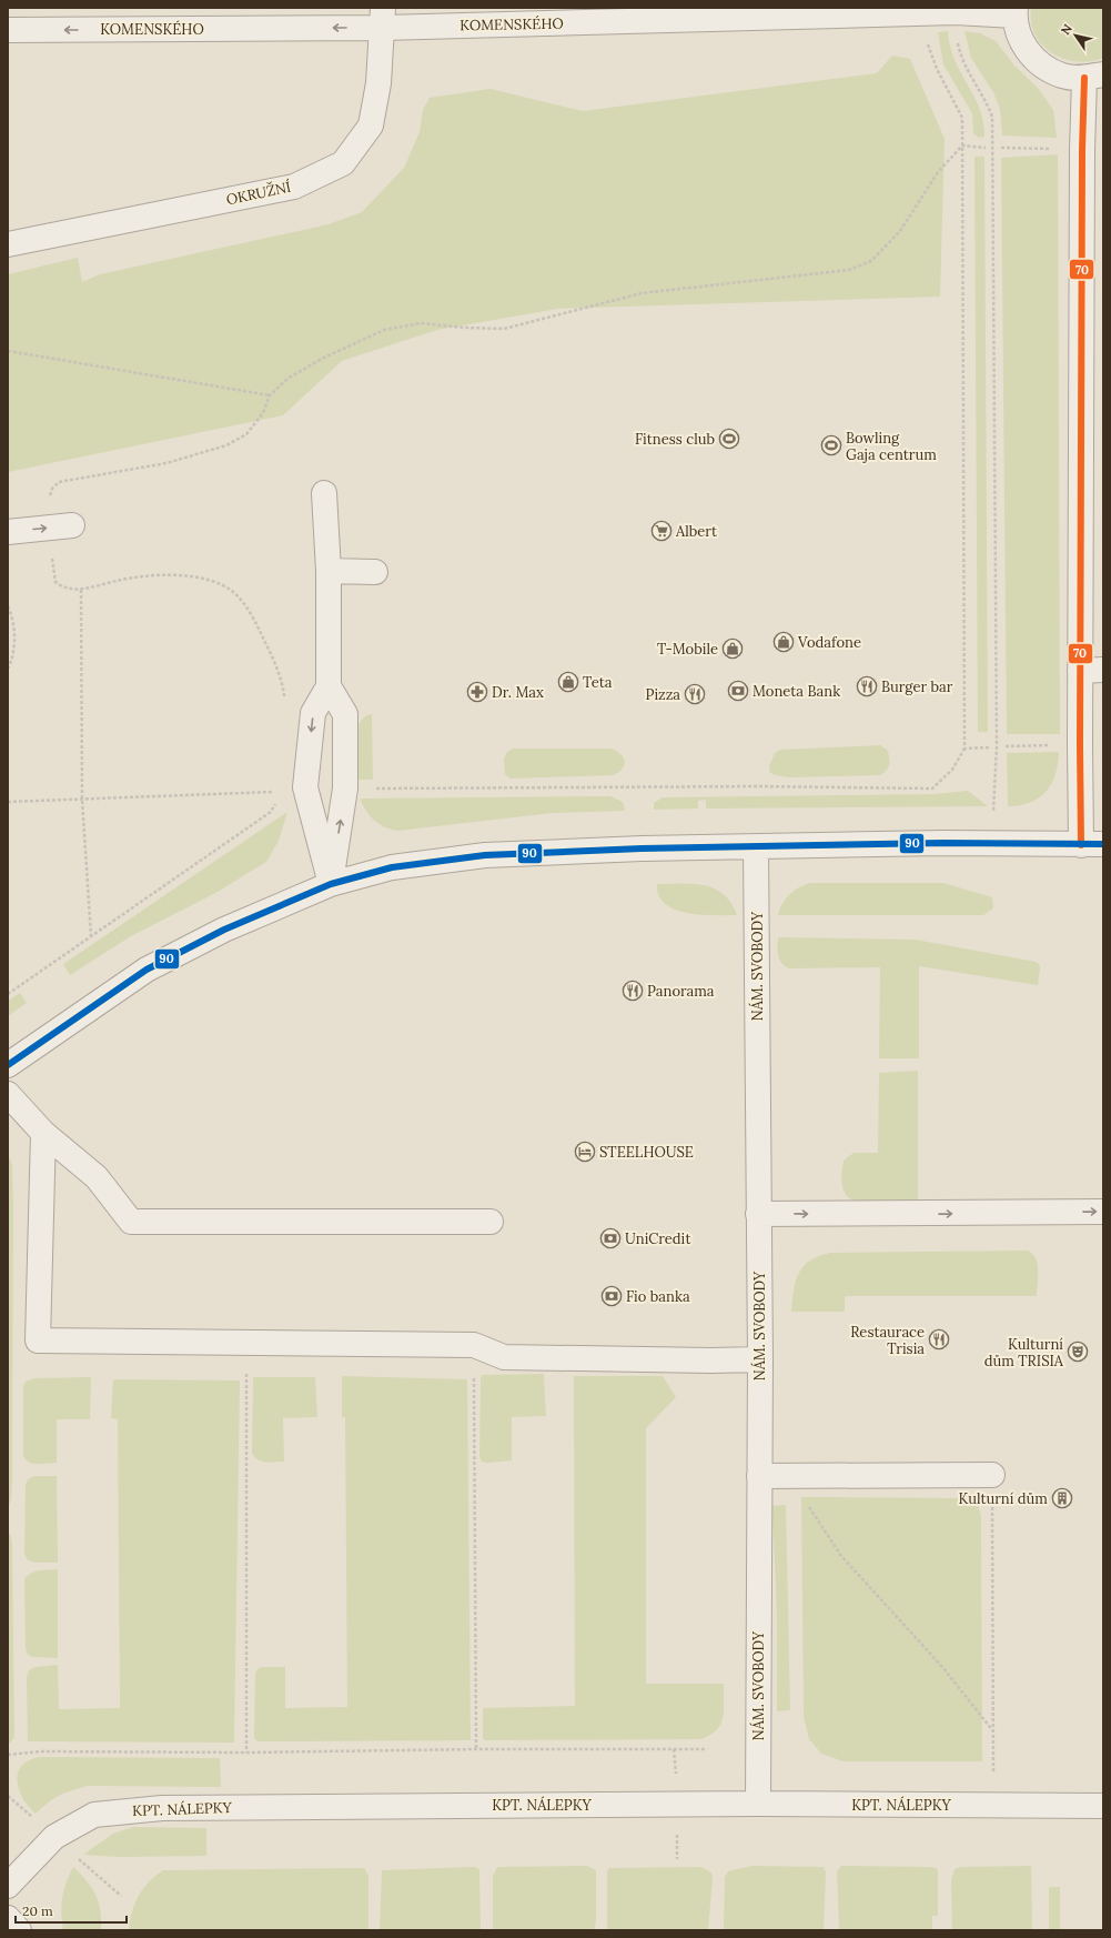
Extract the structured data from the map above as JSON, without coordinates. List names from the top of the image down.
{
  "streets": {
    "street": [
      "KOMENSKÉHO",
      "OKRUŽNÍ",
      "NÁM. SVOBODY",
      "KPT. NÁLEPKY"
    ]
  },
  "crossings": [
    ["KOMENSKÉHO", "OKRUŽNÍ"],
    ["NÁM. SVOBODY", "KPT. NÁLEPKY"]
  ],
  "one_way": ["KOMENSKÉHO"],
  "places": {
    "sports": ["Fitness club", "Bowling Gaja centrum"],
    "supermarket": ["Albert"],
    "shop": ["Vodafone", "T-Mobile", "Teta"],
    "restaurant": [
      "Burger bar",
      "Pizza",
      "Panorama",
      "Restaurace Trisia"
    ],
    "bank": ["Moneta Bank", "UniCredit", "Fio banka"],
    "pharmacy": ["Dr. Max"],
    "hotel": ["STEELHOUSE"],
    "theatre": ["Kulturní dům TRISIA"],
    "building": ["Kulturní dům"]
  },
  "lines": ["transit line 70", "transit line 90"],
  "scale_bar": "20 m",
  "north": "top left"
}
